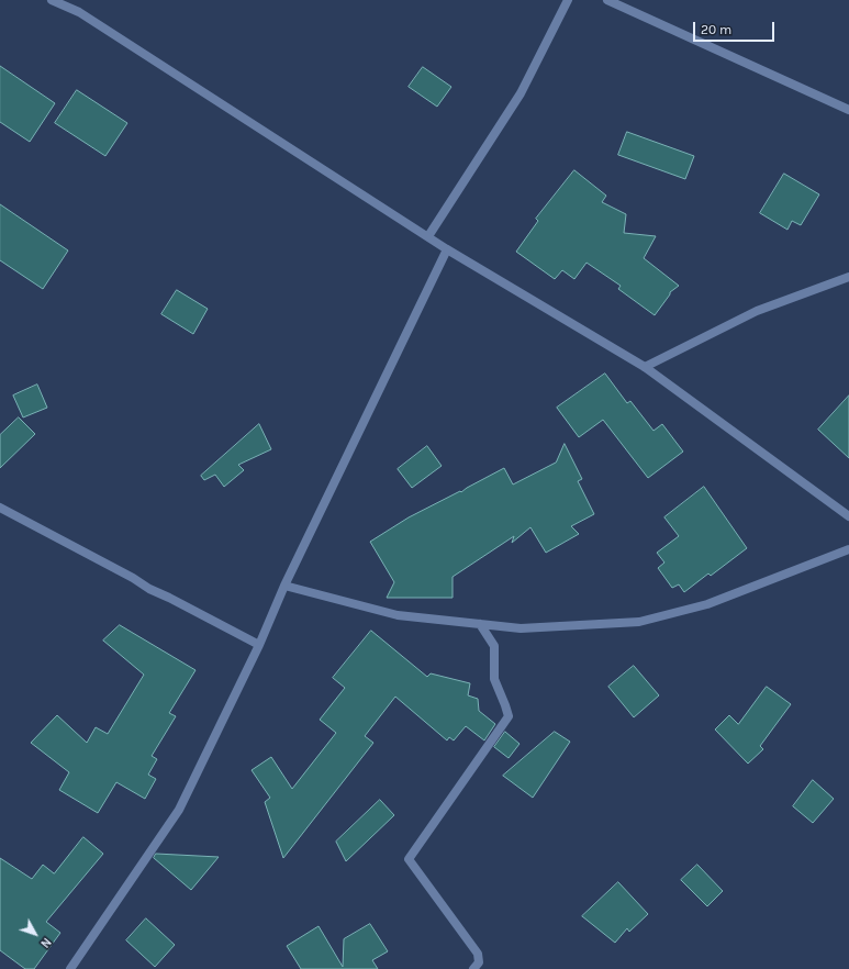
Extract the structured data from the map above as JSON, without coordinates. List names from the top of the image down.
{
  "scale_bar": "20 m",
  "north": "bottom right"
}
